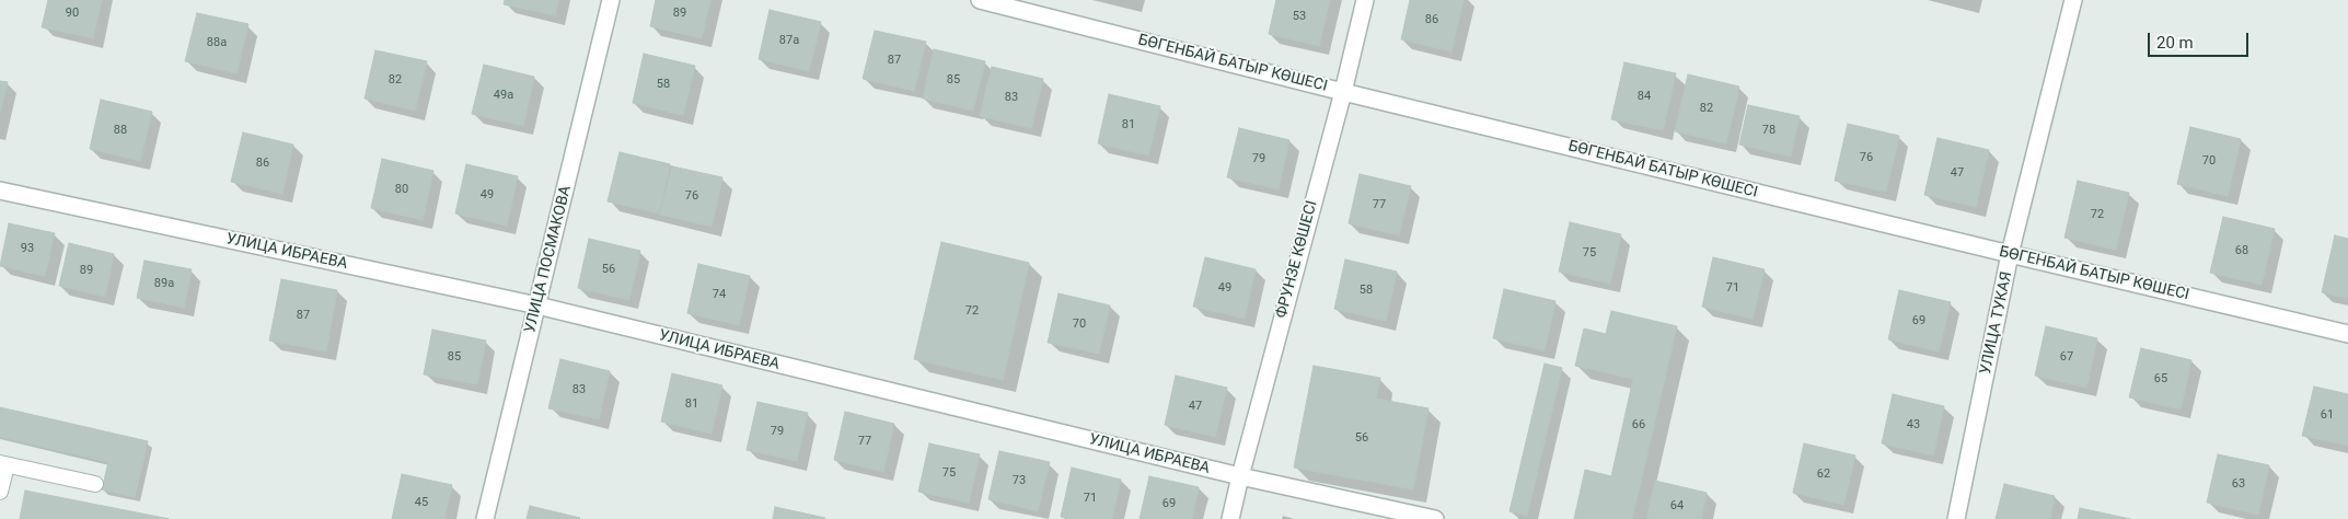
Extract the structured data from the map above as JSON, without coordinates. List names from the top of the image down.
{
  "streets": {
    "street": [
      "БӨГЕНБАЙ БАТЫР КӨШЕСІ",
      "УЛИЦА ИБРАЕВА",
      "УЛИЦА ПОСМАКОВА",
      "ФРУНЗЕ КӨШЕСІ",
      "УЛИЦА ТУКАЯ"
    ]
  },
  "crossings": [
    ["БӨГЕНБАЙ БАТЫР КӨШЕСІ", "ФРУНЗЕ КӨШЕСІ"],
    ["БӨГЕНБАЙ БАТЫР КӨШЕСІ", "УЛИЦА ТУКАЯ"],
    ["УЛИЦА ИБРАЕВА", "УЛИЦА ПОСМАКОВА"],
    ["УЛИЦА ИБРАЕВА", "ФРУНЗЕ КӨШЕСІ"]
  ],
  "house_numbers": [
    "90",
    "89",
    "53",
    "86",
    "87а",
    "88а",
    "87",
    "82",
    "85",
    "58",
    "49а",
    "84",
    "83",
    "82",
    "81",
    "88",
    "78",
    "76",
    "79",
    "70",
    "86",
    "47",
    "80",
    "49",
    "76",
    "77",
    "72",
    "93",
    "68",
    "75",
    "56",
    "89",
    "89а",
    "49",
    "71",
    "58",
    "74",
    "72",
    "87",
    "69",
    "70",
    "85",
    "67",
    "65",
    "83",
    "81",
    "47",
    "61",
    "66",
    "43",
    "79",
    "56",
    "77",
    "75",
    "62",
    "73",
    "63",
    "71",
    "45",
    "69",
    "64"
  ],
  "scale_bar": "20 m"
}
